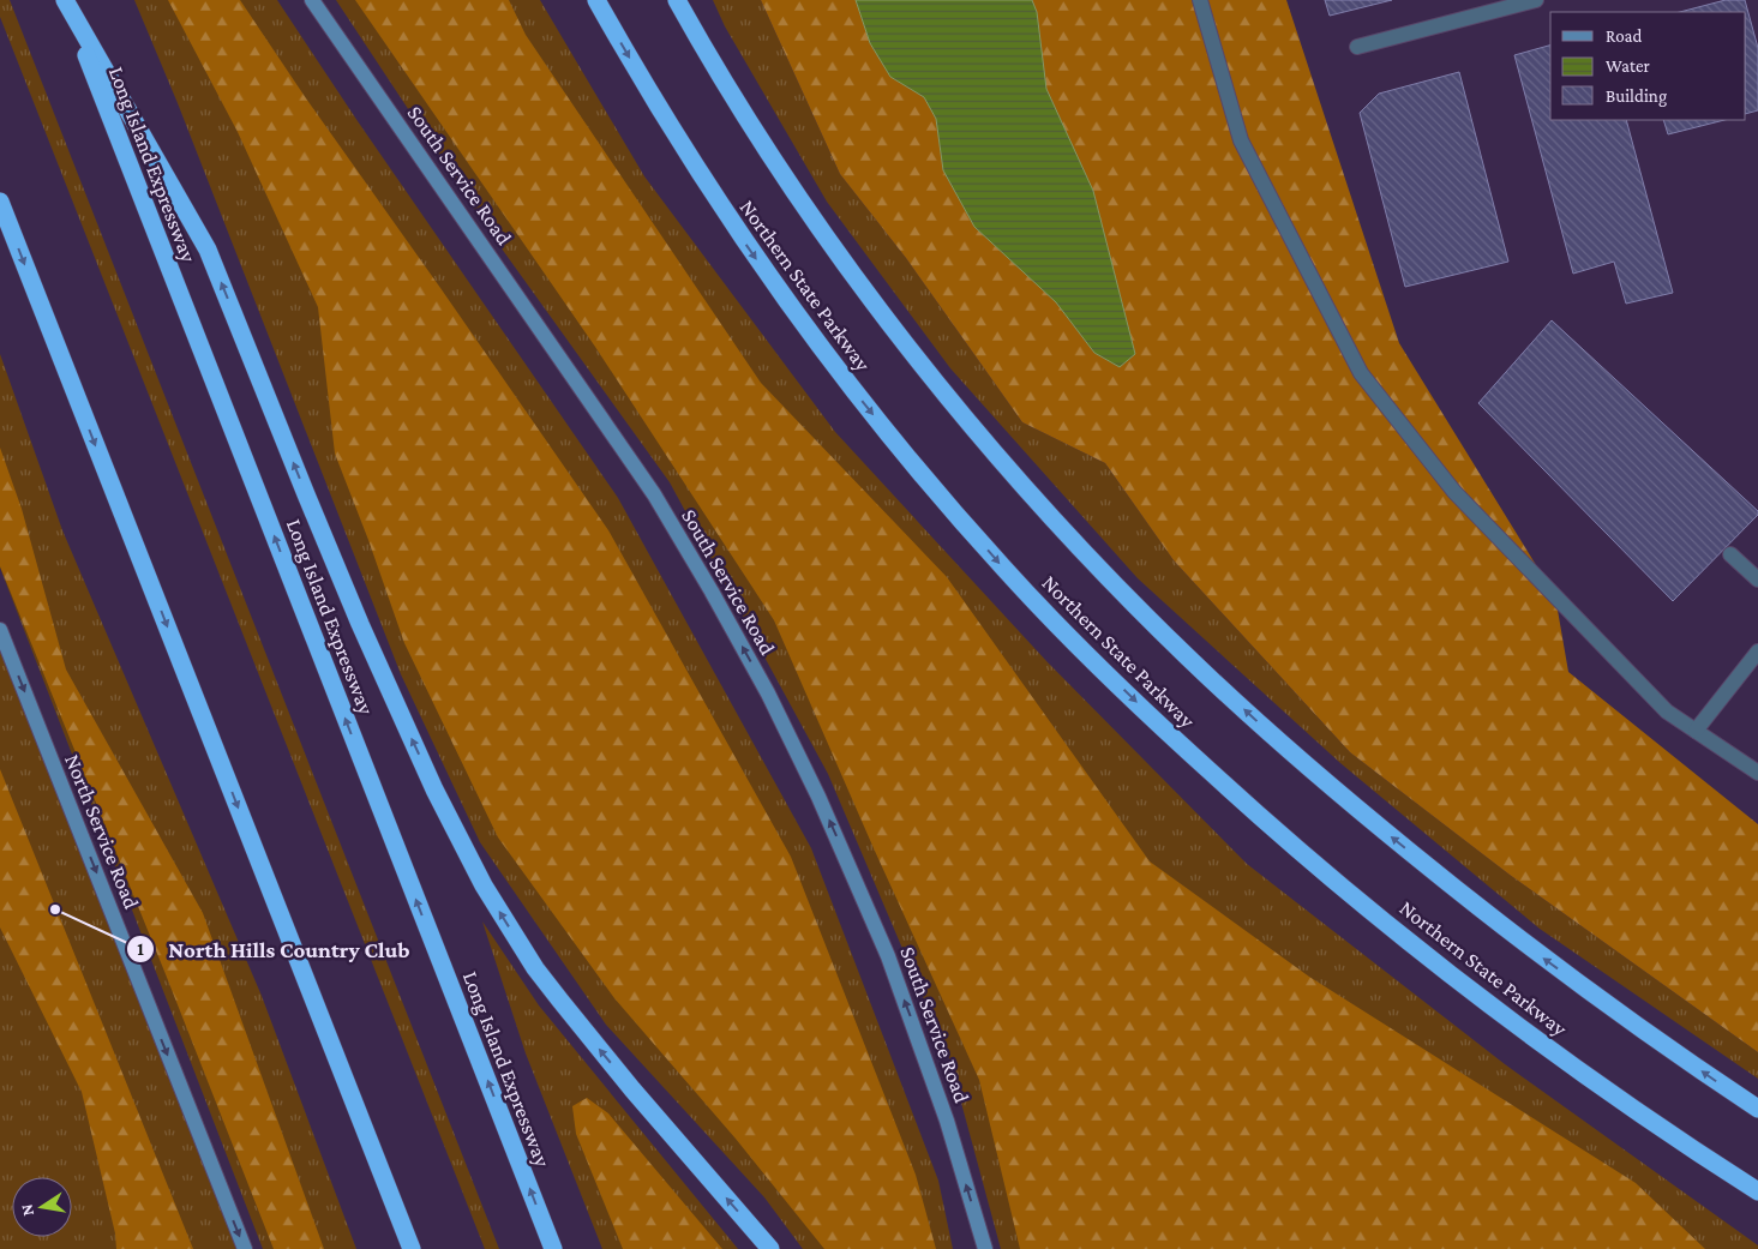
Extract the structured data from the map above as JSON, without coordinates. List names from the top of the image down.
{
  "streets": {
    "highway": ["Long Island Expressway", "Northern State Parkway"],
    "main road": ["South Service Road", "North Service Road"]
  },
  "one_way": ["South Service Road", "North Service Road"],
  "places": ["North Hills Country Club"],
  "legend": ["Road", "Water", "Building"],
  "north": "left"
}
